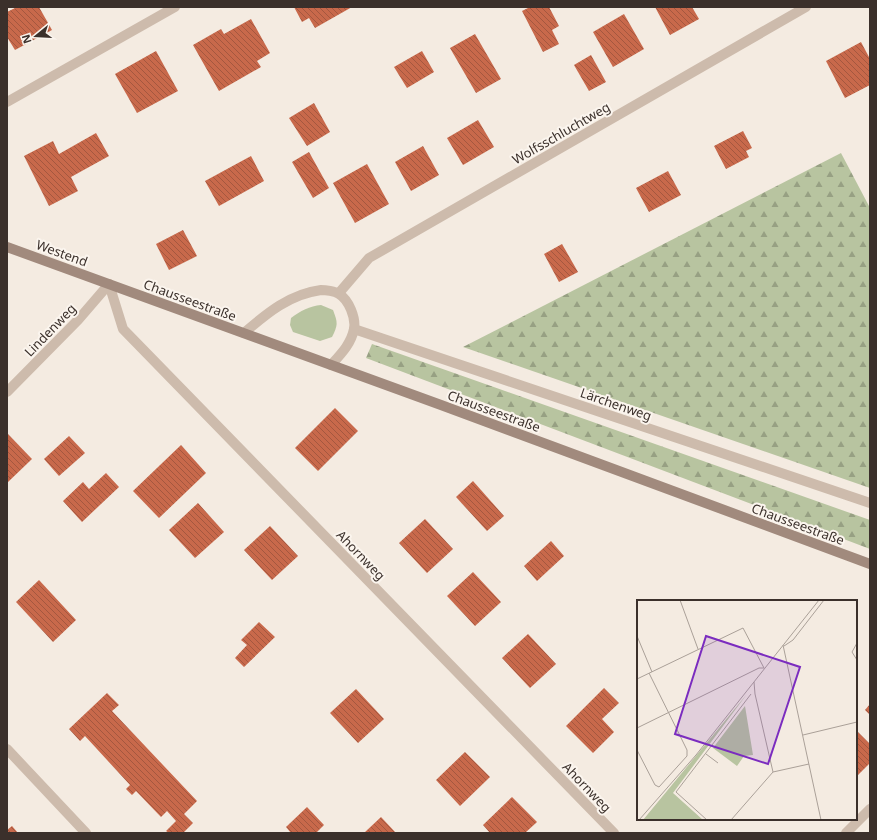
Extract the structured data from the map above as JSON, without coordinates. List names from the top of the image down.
{
  "streets": {
    "main road": ["Westend", "Chausseestraße"],
    "street": [
      "Wolfsschluchtweg",
      "Lindenweg",
      "Lärchenweg",
      "Ahornweg"
    ]
  },
  "crossings": [
    ["Westend", "Chausseestraße"],
    ["Westend", "Lindenweg"],
    ["Westend", "Ahornweg"],
    ["Chausseestraße", "Lindenweg"],
    ["Chausseestraße", "Ahornweg"],
    ["Lindenweg", "Ahornweg"]
  ],
  "north": "left"
}
